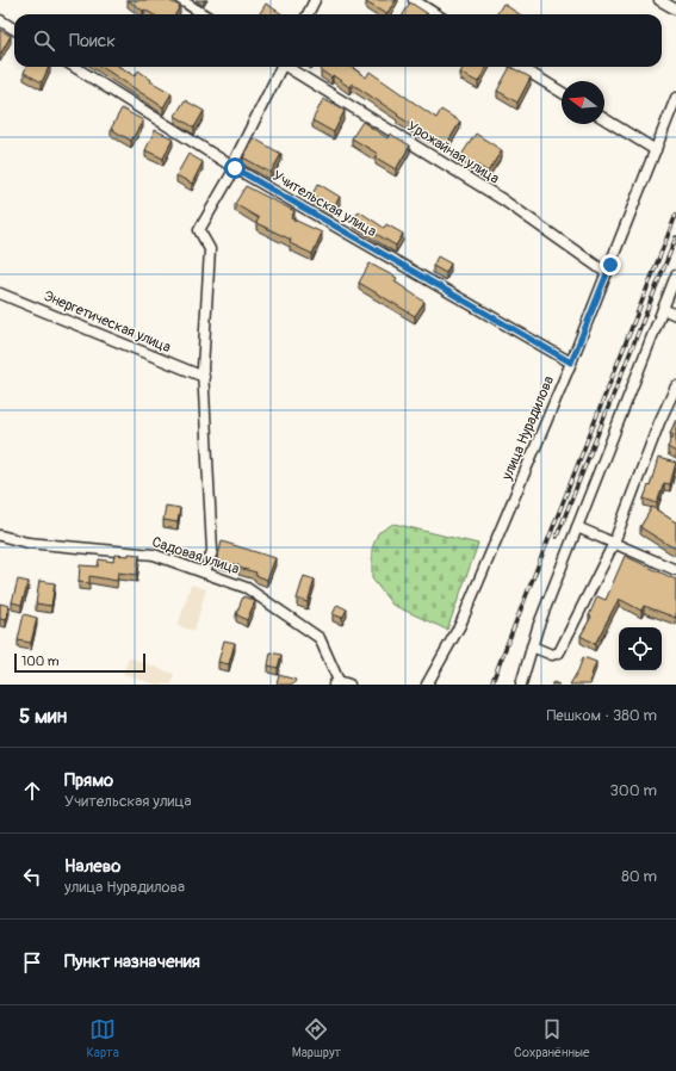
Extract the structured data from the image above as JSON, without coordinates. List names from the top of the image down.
{
  "streets": {
    "street": [
      "Урожайная улица",
      "Учительская улица",
      "Энергетическая улица",
      "улица Нурадилова",
      "Садовая улица"
    ]
  },
  "crossings": [
    ["Урожайная улица", "улица Нурадилова"],
    ["Учительская улица", "улица Нурадилова"]
  ],
  "scale_bar": "100 m",
  "north": "left",
  "page": {
    "search": "Поиск",
    "scale": "100 m",
    "heading": ["5 мин", "Пешком · 380 m"],
    "list": [
      ["Прямо", "Учительская улица", "300 m"],
      ["Налево", "улица Нурадилова", "80 m"],
      "Пункт назначения"
    ],
    "nav": ["Карта", "Маршрут", "Сохранённые"]
  }
}
